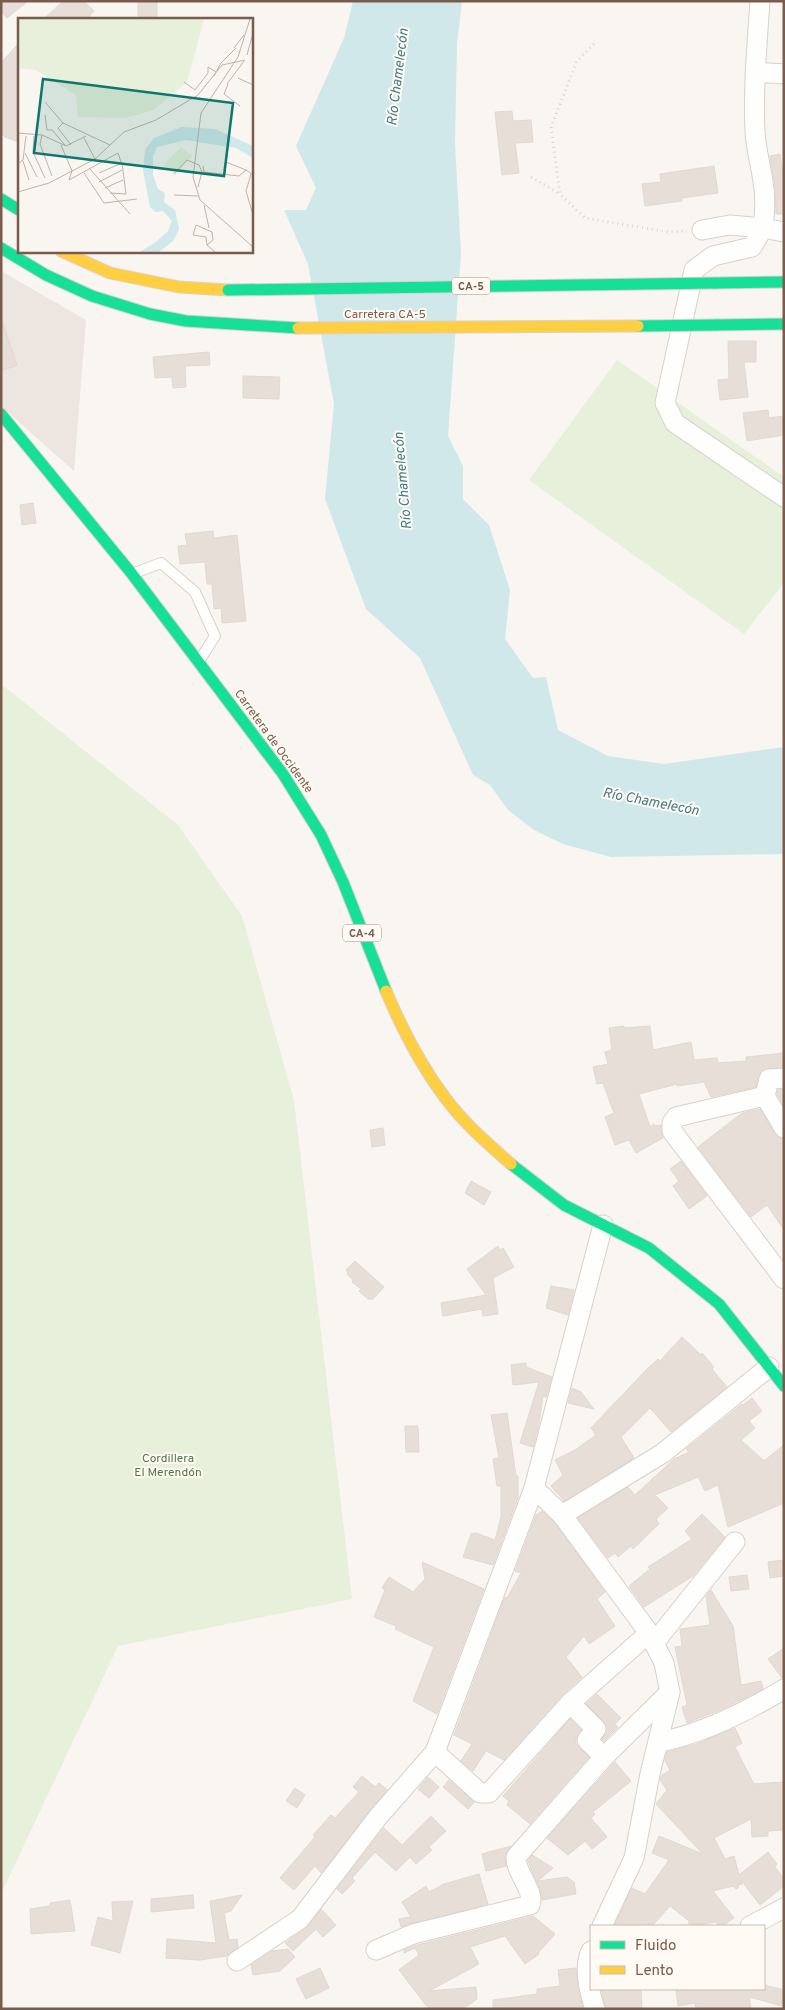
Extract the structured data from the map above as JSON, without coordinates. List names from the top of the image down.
{
  "streets": {
    "main road": [
      "CA-5",
      "Carretera CA-5",
      "Carretera de Occidente",
      "CA-4"
    ]
  },
  "water": ["Río Chamelecón"],
  "parks": ["Cordillera El Merendón"],
  "legend": ["Fluido", "Lento"]
}
